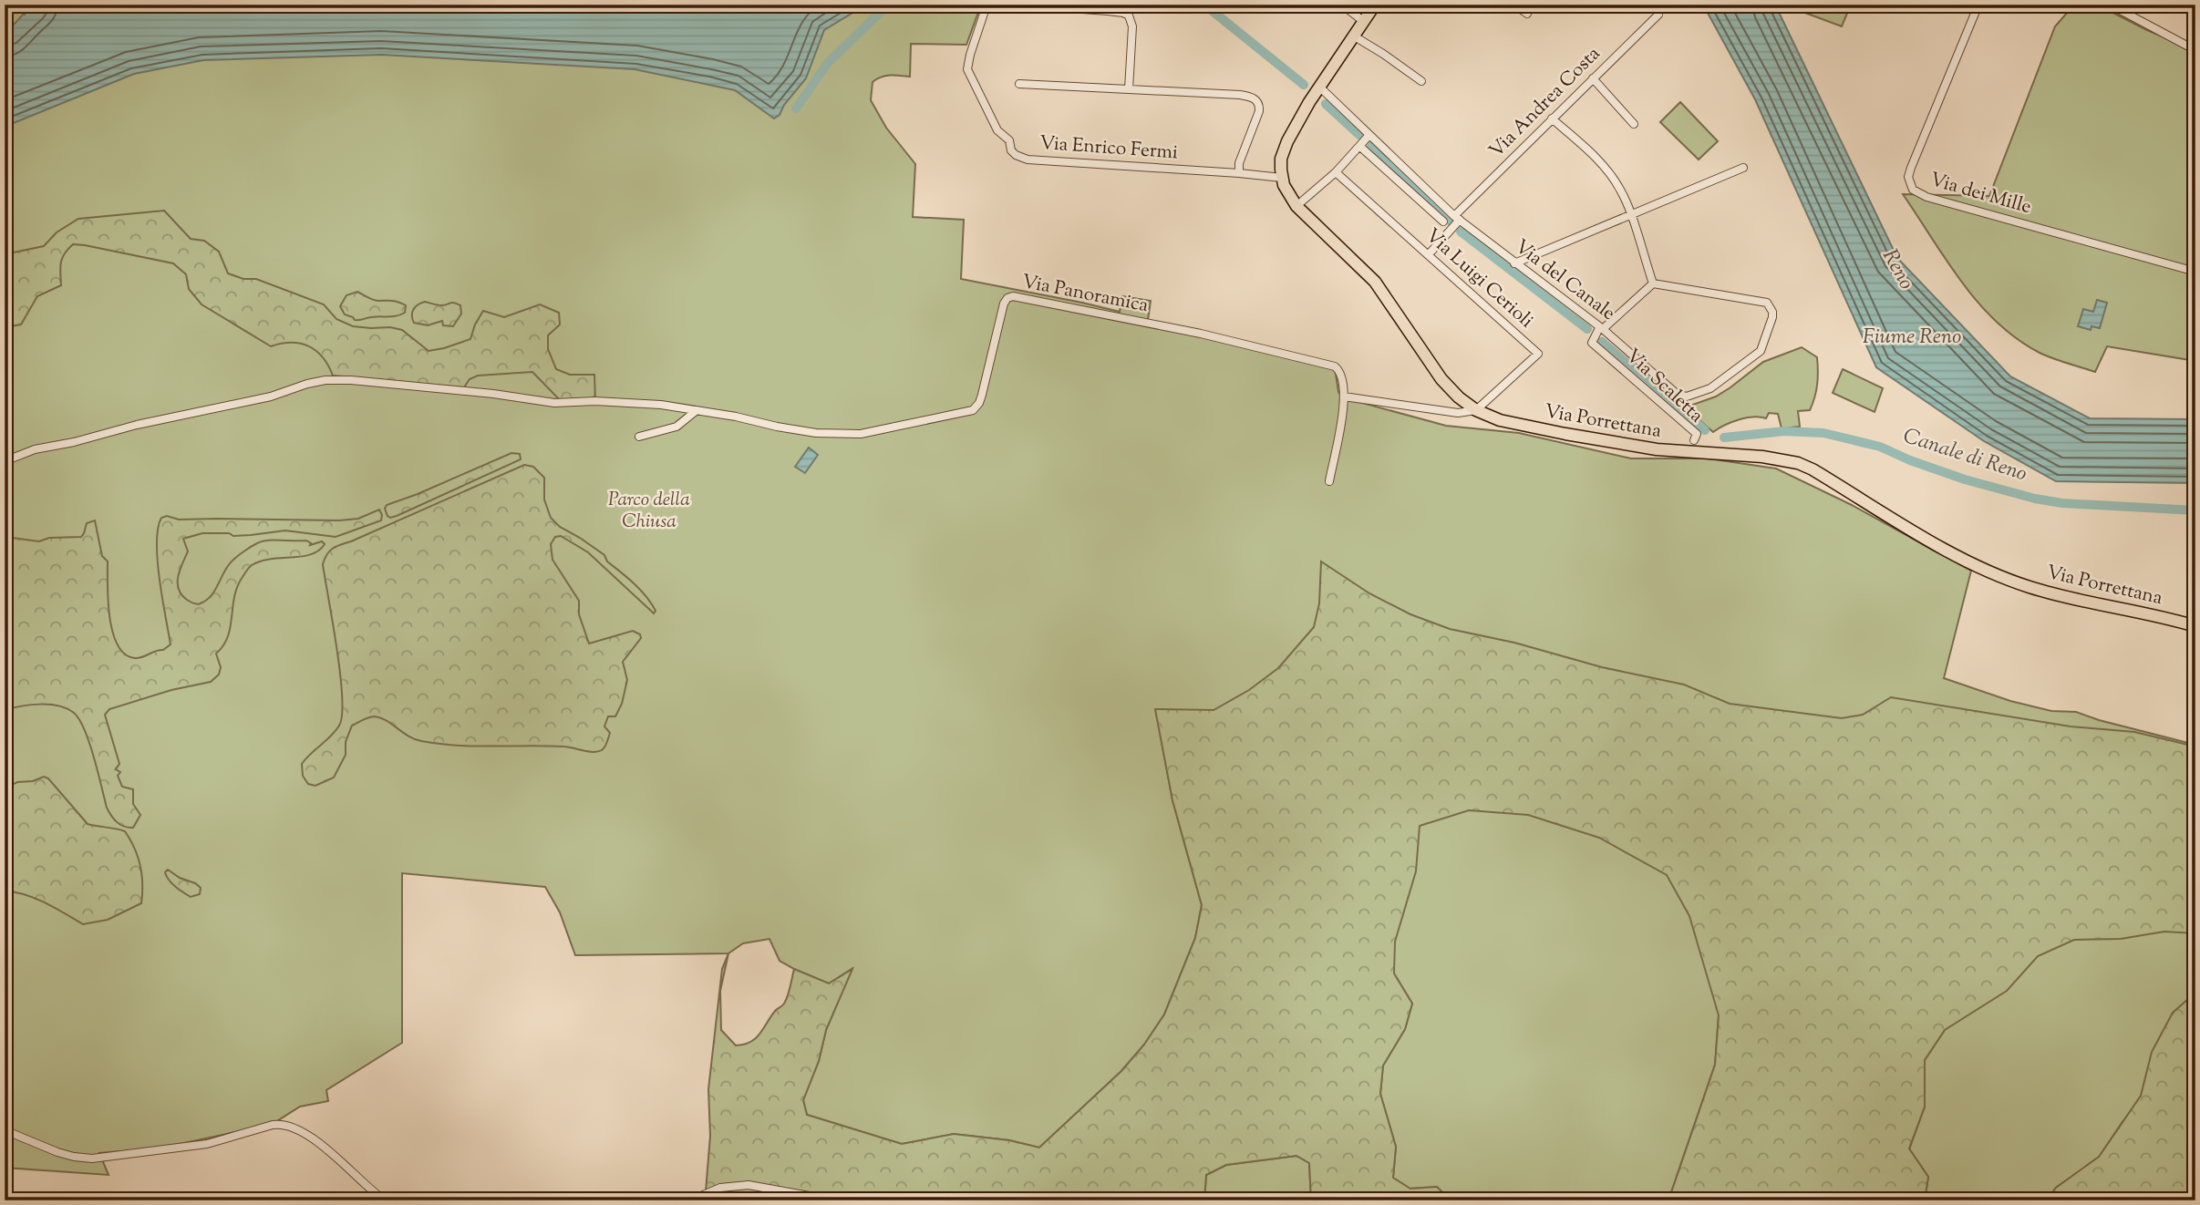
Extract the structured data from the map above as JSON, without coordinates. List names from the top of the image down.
{
  "streets": {
    "main road": ["Via Porrettana"],
    "street": [
      "Via Andrea Costa",
      "Via Enrico Fermi",
      "Via dei Mille",
      "Via Luigi Cerioli",
      "Via del Canale",
      "Via Panoramica",
      "Via Scaletta"
    ]
  },
  "crossings": [
    ["Via Andrea Costa", "Via Luigi Cerioli"],
    ["Via Andrea Costa", "Via del Canale"],
    ["Via Luigi Cerioli", "Via Porrettana"],
    ["Via del Canale", "Via Scaletta"]
  ],
  "water": ["Reno", "Fiume Reno", "Canale di Reno"],
  "parks": ["Parco della Chiusa"]
}
